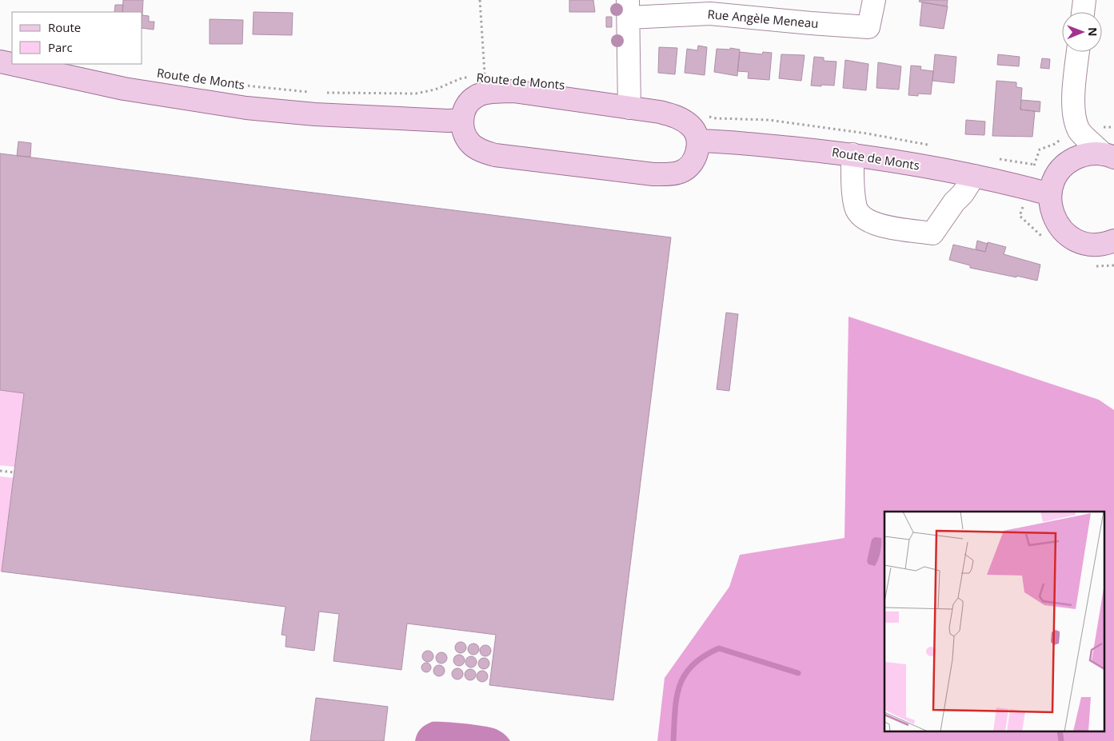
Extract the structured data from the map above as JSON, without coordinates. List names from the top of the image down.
{
  "streets": {
    "main road": ["Route de Monts"],
    "street": ["Rue Angèle Meneau"]
  },
  "legend": ["Route", "Parc"],
  "north": "right"
}
